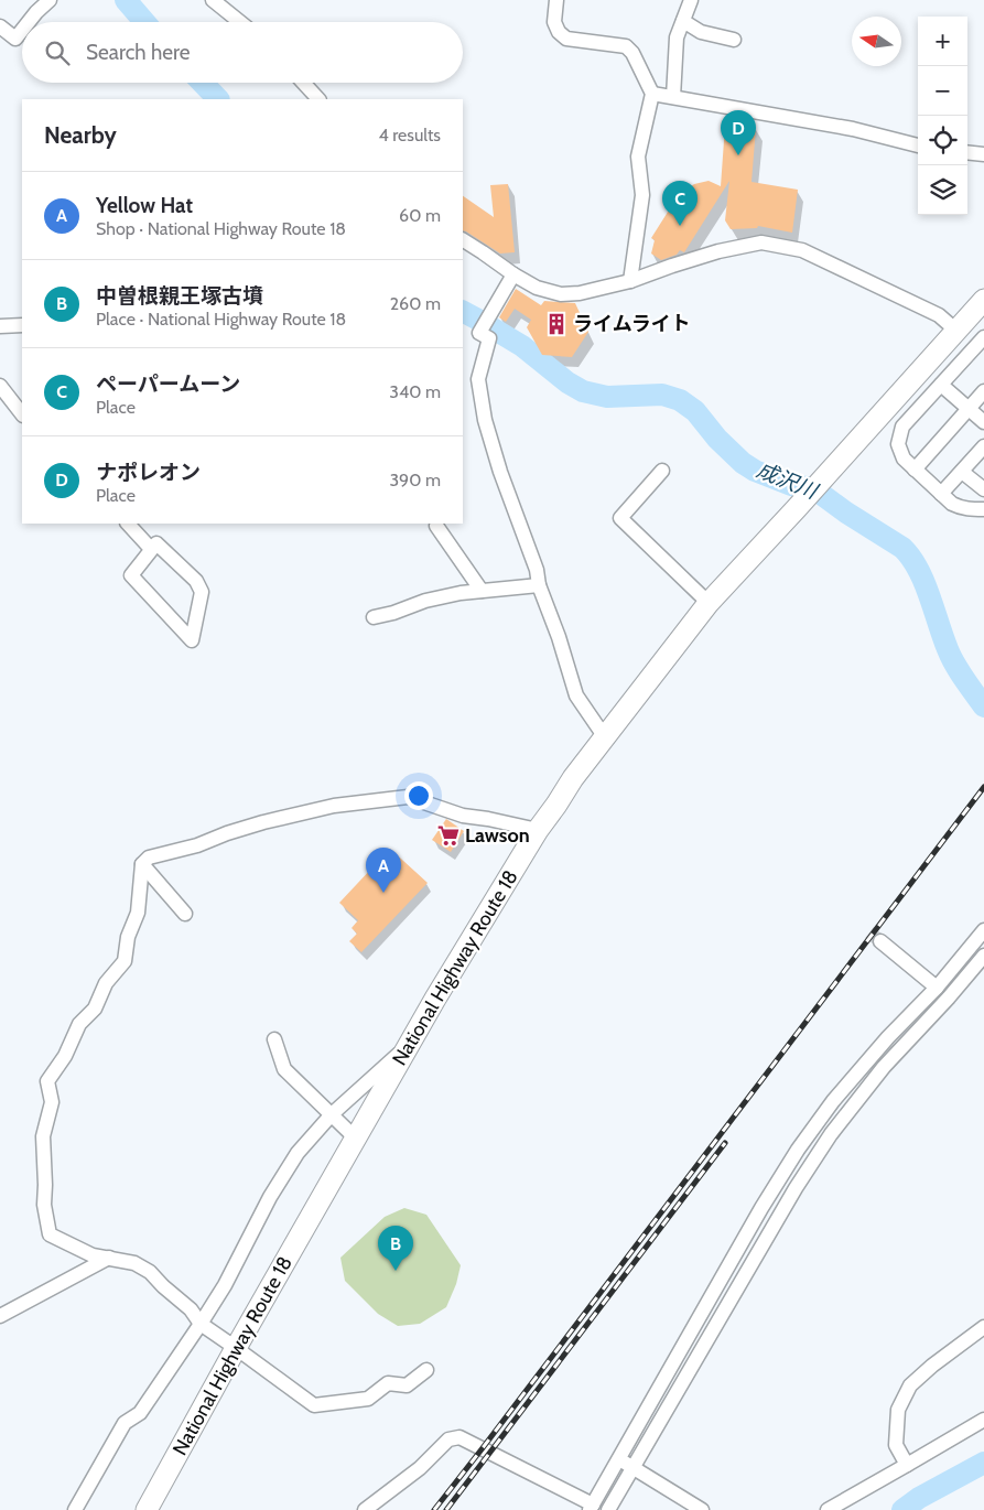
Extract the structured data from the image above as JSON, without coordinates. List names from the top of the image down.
{
  "streets": {
    "highway": ["National Highway Route 18"]
  },
  "water": ["成沢川"],
  "places": {
    "building": ["ライムライト"],
    "supermarket": ["Lawson"]
  },
  "north": "left",
  "page": {
    "map_buttons": ["+", "−"],
    "search": "Search here",
    "heading": ["Nearby", "4 results"],
    "pins": [
      "D",
      "C",
      "A",
      "B"
    ],
    "list": [
      {
        "mark": "A",
        "name": "Yellow Hat",
        "note": "Shop · National Highway Route 18",
        "value": "60 m"
      },
      {
        "mark": "B",
        "name": "中曽根親王塚古墳",
        "note": "Place · National Highway Route 18",
        "value": "260 m"
      },
      {
        "mark": "C",
        "name": "ペーパームーン",
        "note": "Place",
        "value": "340 m"
      },
      {
        "mark": "D",
        "name": "ナポレオン",
        "note": "Place",
        "value": "390 m"
      }
    ]
  }
}
